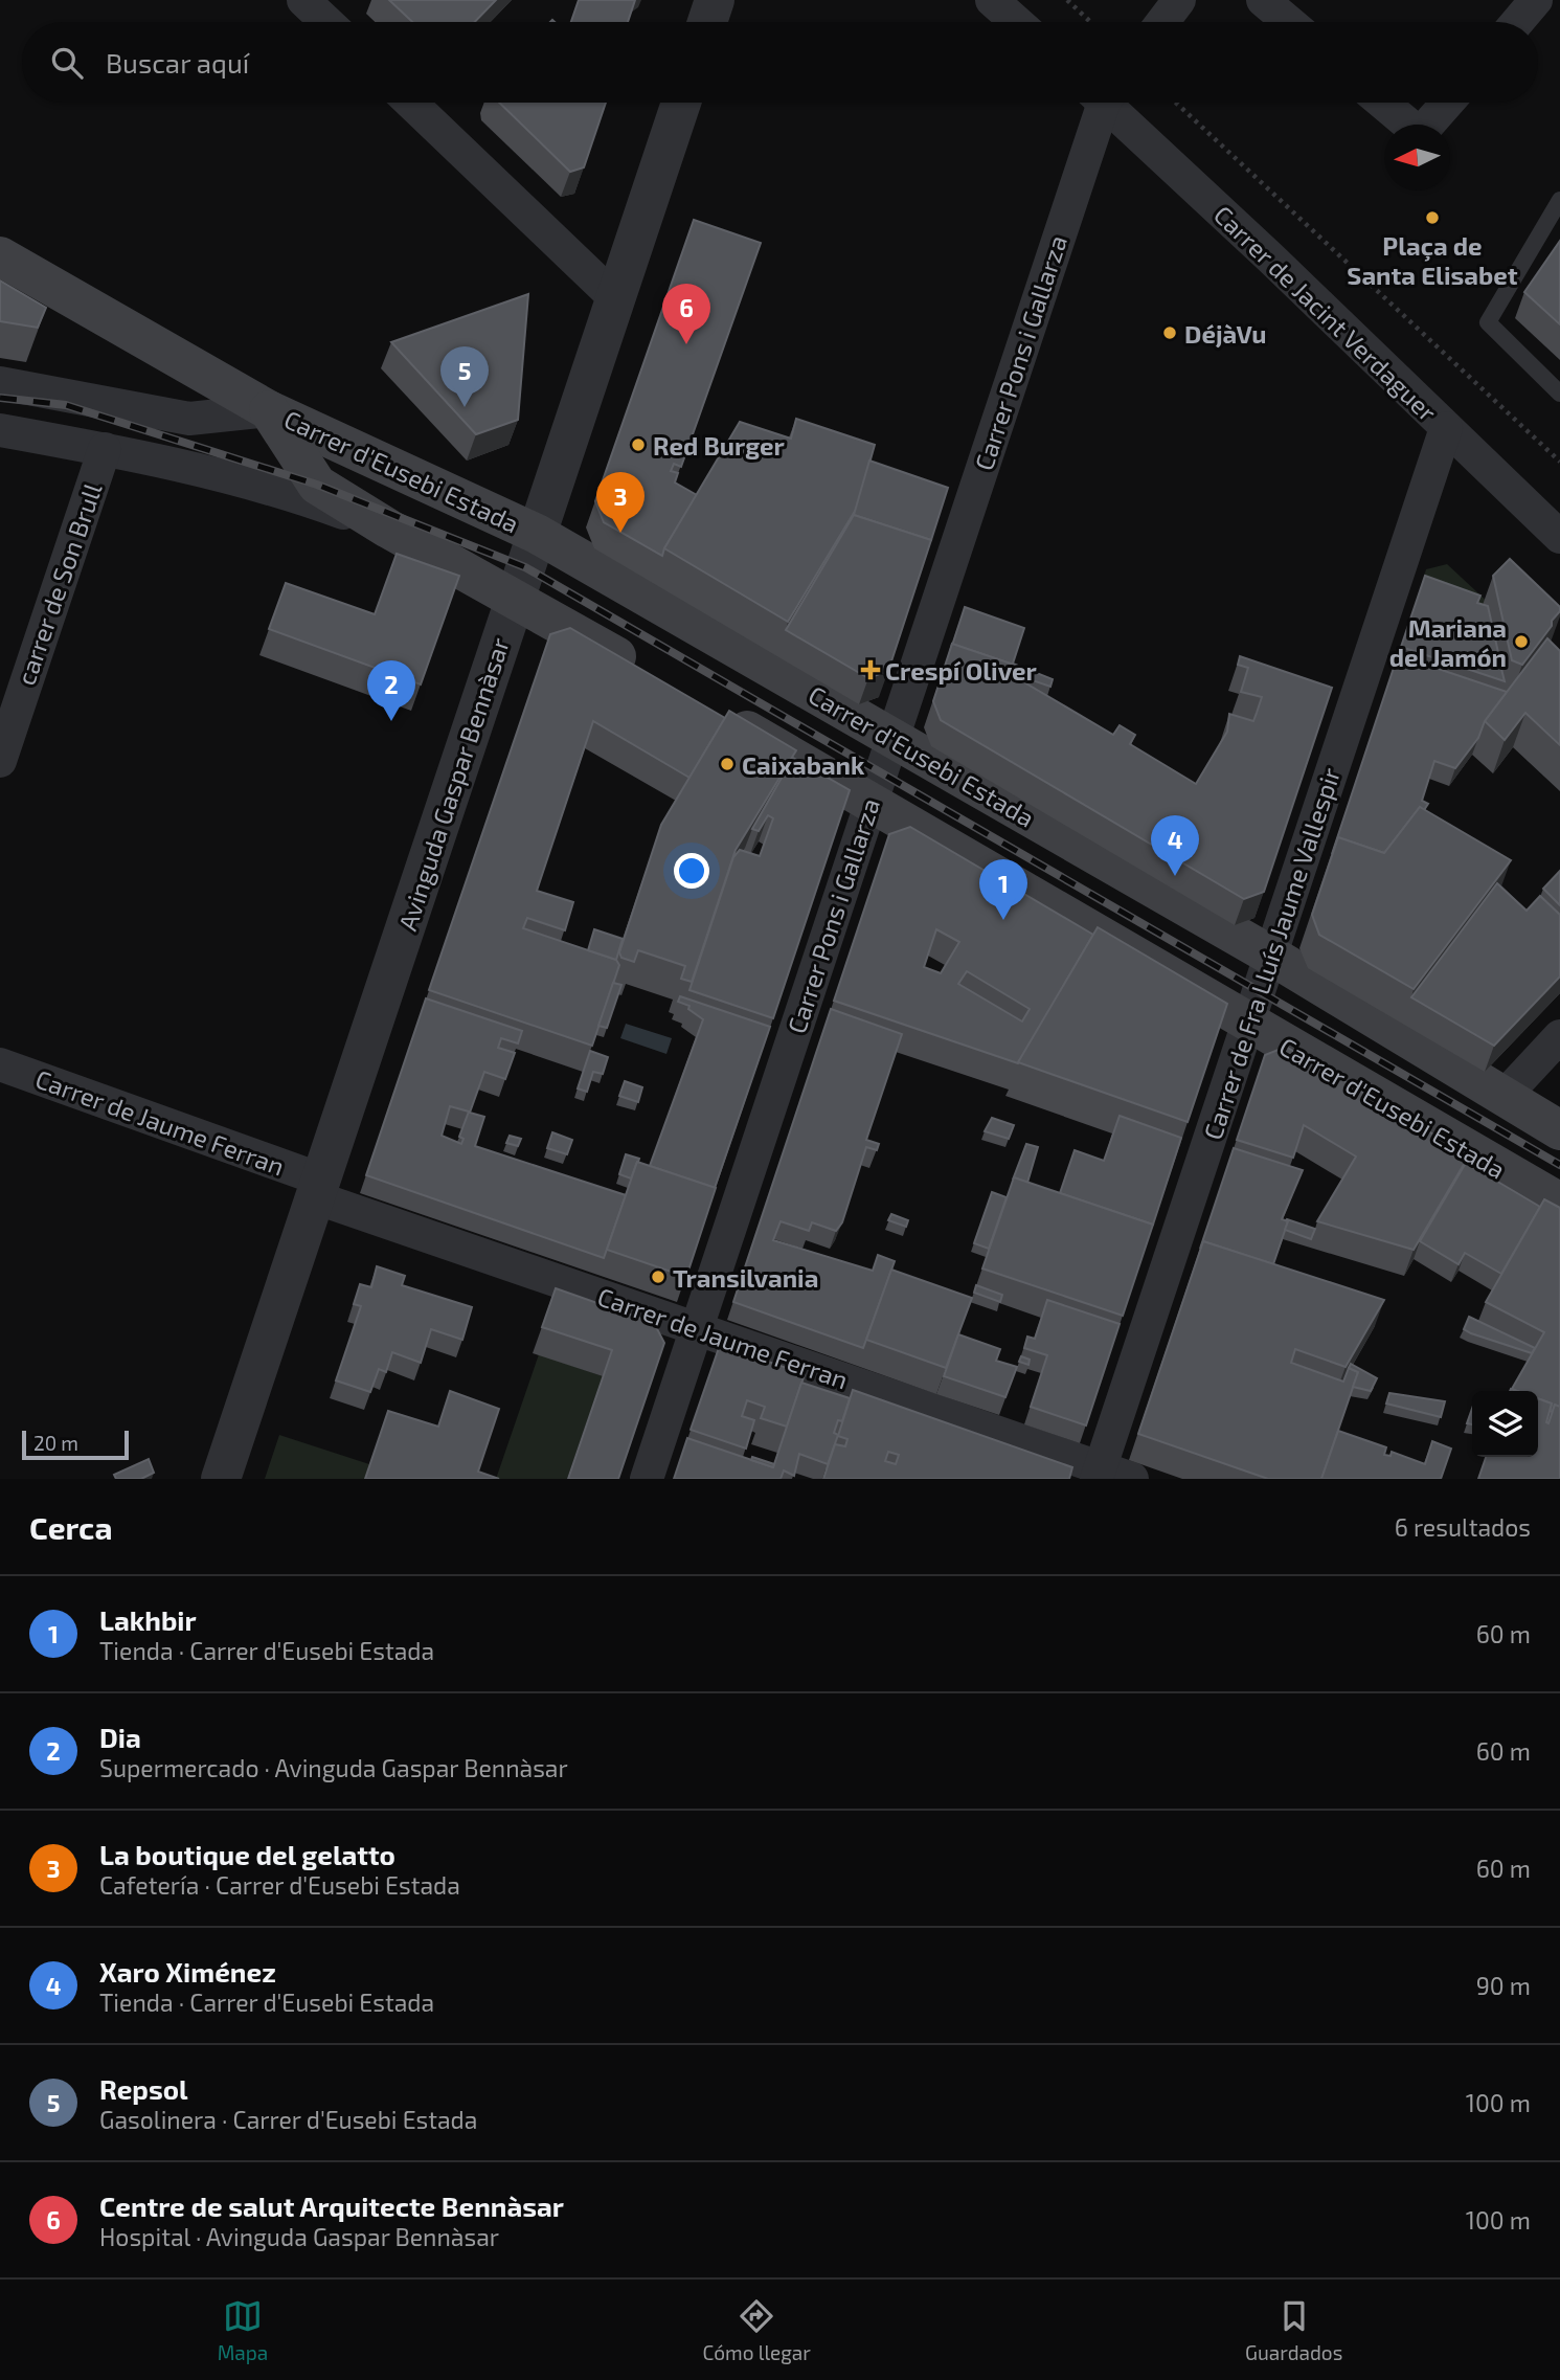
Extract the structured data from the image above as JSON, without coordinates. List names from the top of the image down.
{
  "streets": {
    "main road": ["Carrer d'Eusebi Estada"],
    "street": [
      "Carrer de Jacint Verdaguer",
      "Carrer Pons i Gallarza",
      "carrer de Son Brull",
      "Avinguda Gaspar Bennàsar",
      "Carrer de Fra Lluís Jaume Vallespir",
      "Carrer de Jaume Ferran"
    ]
  },
  "crossings": [
    ["Carrer de Jacint Verdaguer", "Carrer de Fra Lluís Jaume Vallespir"],
    ["Carrer Pons i Gallarza", "Carrer d'Eusebi Estada"],
    ["Carrer Pons i Gallarza", "Carrer de Jaume Ferran"],
    ["Carrer d'Eusebi Estada", "carrer de Son Brull"],
    ["Carrer d'Eusebi Estada", "Avinguda Gaspar Bennàsar"],
    ["Carrer d'Eusebi Estada", "Carrer de Fra Lluís Jaume Vallespir"],
    ["Avinguda Gaspar Bennàsar", "Carrer de Jaume Ferran"],
    ["Carrer de Fra Lluís Jaume Vallespir", "Carrer de Jaume Ferran"]
  ],
  "places": {
    "other": [
      "Plaça de Santa Elisabet",
      "DéjàVu",
      "Red Burger",
      "Mariana del Jamón",
      "Caixabank",
      "Transilvania"
    ],
    "health": ["Crespí Oliver"]
  },
  "scale_bar": "20 m",
  "north": "left",
  "page": {
    "search": "Buscar aquí",
    "pins": [
      "6",
      "5",
      "3",
      "2",
      "4",
      "1"
    ],
    "scale": "20 m",
    "heading": ["Cerca", "6 resultados"],
    "list": [
      {
        "mark": "1",
        "name": "Lakhbir",
        "note": "Tienda · Carrer d'Eusebi Estada",
        "value": "60 m"
      },
      {
        "mark": "2",
        "name": "Dia",
        "note": "Supermercado · Avinguda Gaspar Bennàsar",
        "value": "60 m"
      },
      {
        "mark": "3",
        "name": "La boutique del gelatto",
        "note": "Cafetería · Carrer d'Eusebi Estada",
        "value": "60 m"
      },
      {
        "mark": "4",
        "name": "Xaro Ximénez",
        "note": "Tienda · Carrer d'Eusebi Estada",
        "value": "90 m"
      },
      {
        "mark": "5",
        "name": "Repsol",
        "note": "Gasolinera · Carrer d'Eusebi Estada",
        "value": "100 m"
      },
      {
        "mark": "6",
        "name": "Centre de salut Arquitecte Bennàsar",
        "note": "Hospital · Avinguda Gaspar Bennàsar",
        "value": "100 m"
      }
    ],
    "nav": ["Mapa", "Cómo llegar", "Guardados"]
  }
}
